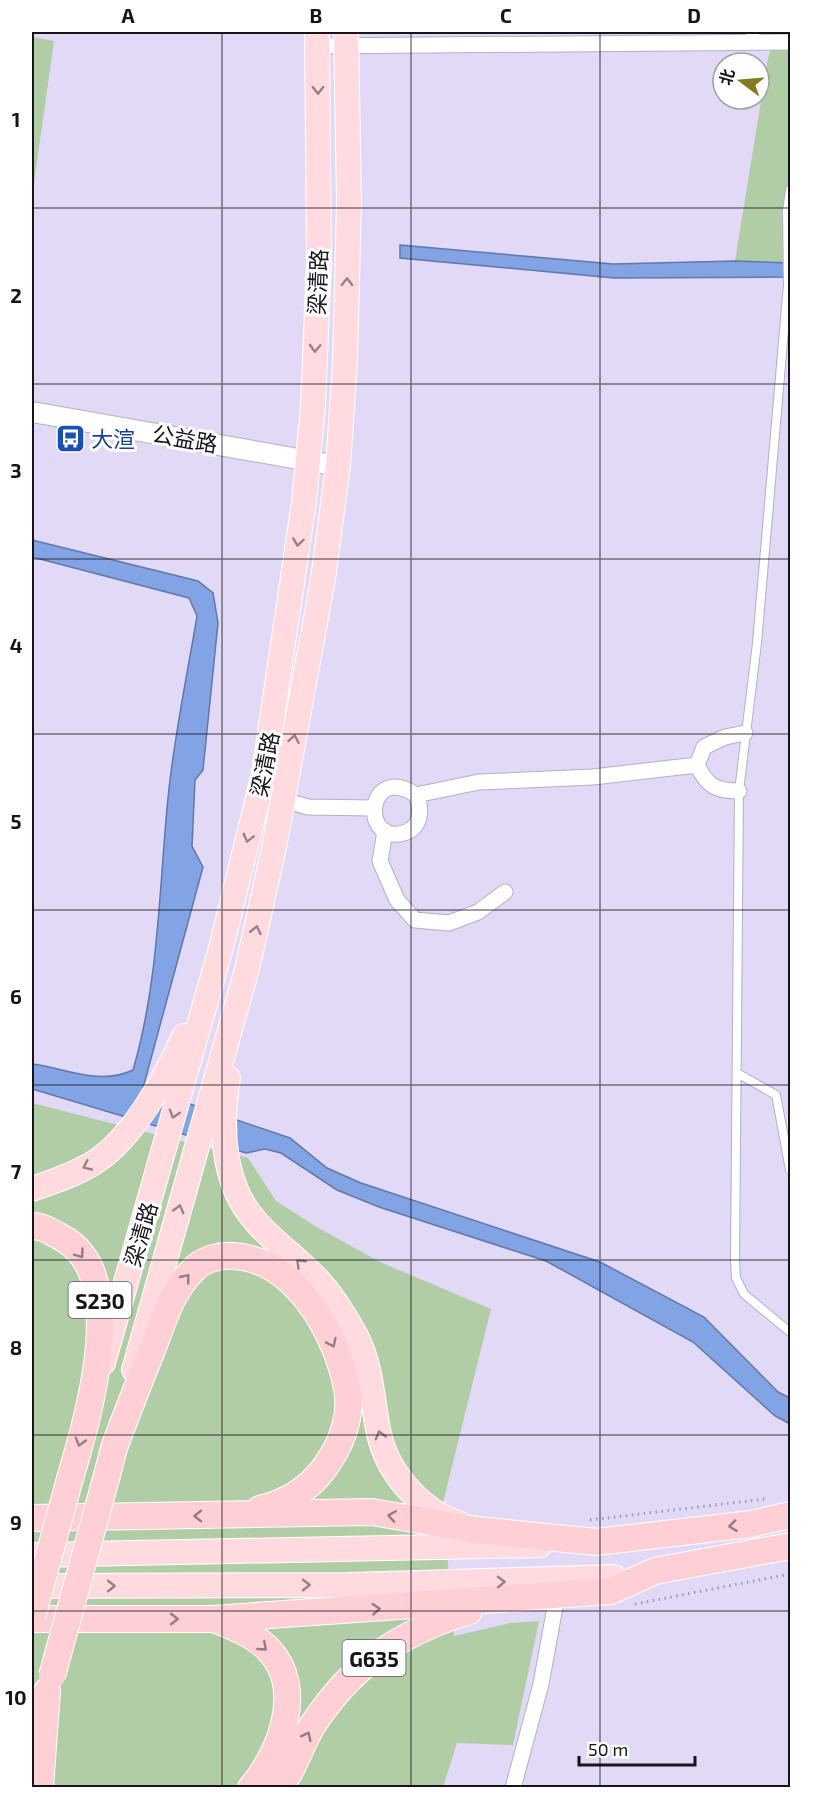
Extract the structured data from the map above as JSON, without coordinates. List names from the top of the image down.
{
  "streets": {
    "highway": ["梁清路", "S230", "G635"],
    "street": ["公益路"]
  },
  "crossings": [
    ["梁清路", "公益路"],
    ["梁清路", "S230"]
  ],
  "places": {
    "bus stop": ["大渲"]
  },
  "scale_bar": "50 m",
  "north": "left",
  "grid": {
    "columns": [
      "A",
      "B",
      "C",
      "D"
    ],
    "rows": [
      "1",
      "2",
      "3",
      "4",
      "5",
      "6",
      "7",
      "8",
      "9",
      "10"
    ]
  }
}
